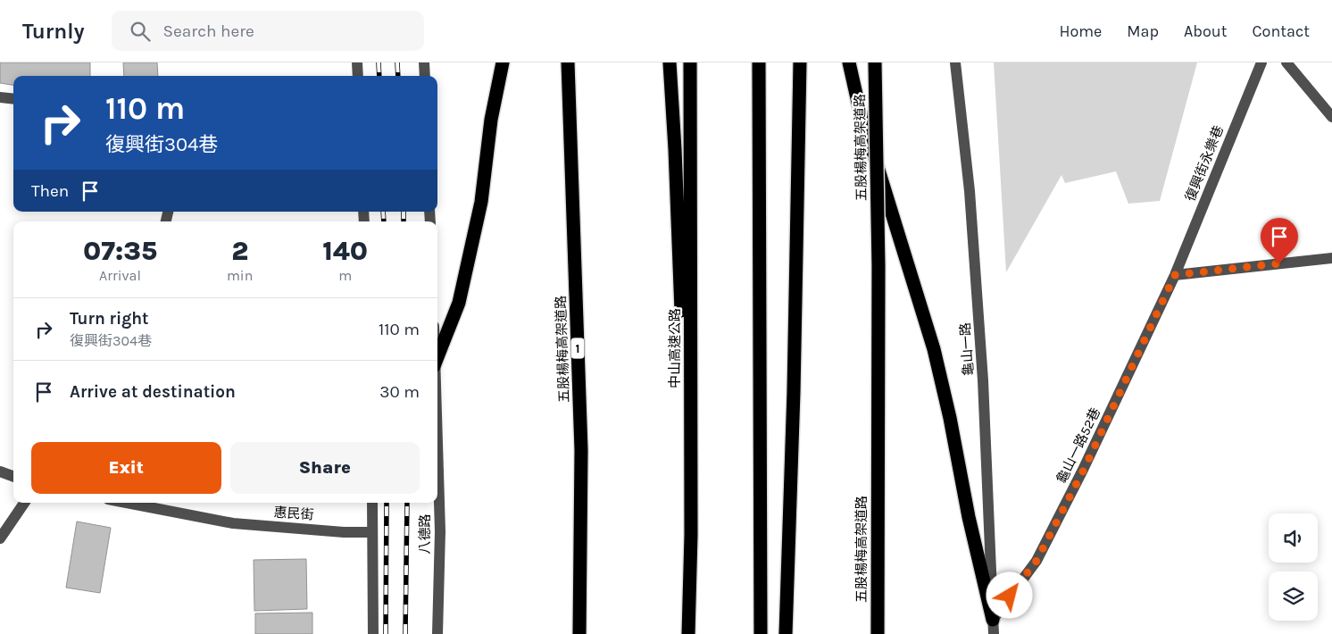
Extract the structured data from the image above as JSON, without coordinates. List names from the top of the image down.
{
  "streets": {
    "highway": ["五股楊梅高架道路", "1", "中山高速公路"],
    "street": [
      "復興街永樂巷",
      "龜山一路",
      "龜山一路52巷",
      "惠民街",
      "八德路"
    ]
  },
  "crossings": [
    ["復興街永樂巷", "龜山一路52巷"],
    ["龜山一路", "龜山一路52巷"]
  ],
  "page": {
    "header": "Turnly",
    "search": "Search here",
    "nav": [
      "Home",
      "Map",
      "About",
      "Contact"
    ],
    "turn": ["110 m", "復興街304巷"],
    "then": "Then",
    "eta": [
      "07:35",
      "Arrival",
      "2",
      "min",
      "140",
      "m"
    ],
    "list": [
      {
        "name": "Turn right",
        "note": "復興街304巷",
        "value": "110 m"
      },
      {
        "name": "Arrive at destination",
        "value": "30 m"
      }
    ],
    "buttons": ["Exit", "Share"]
  }
}
